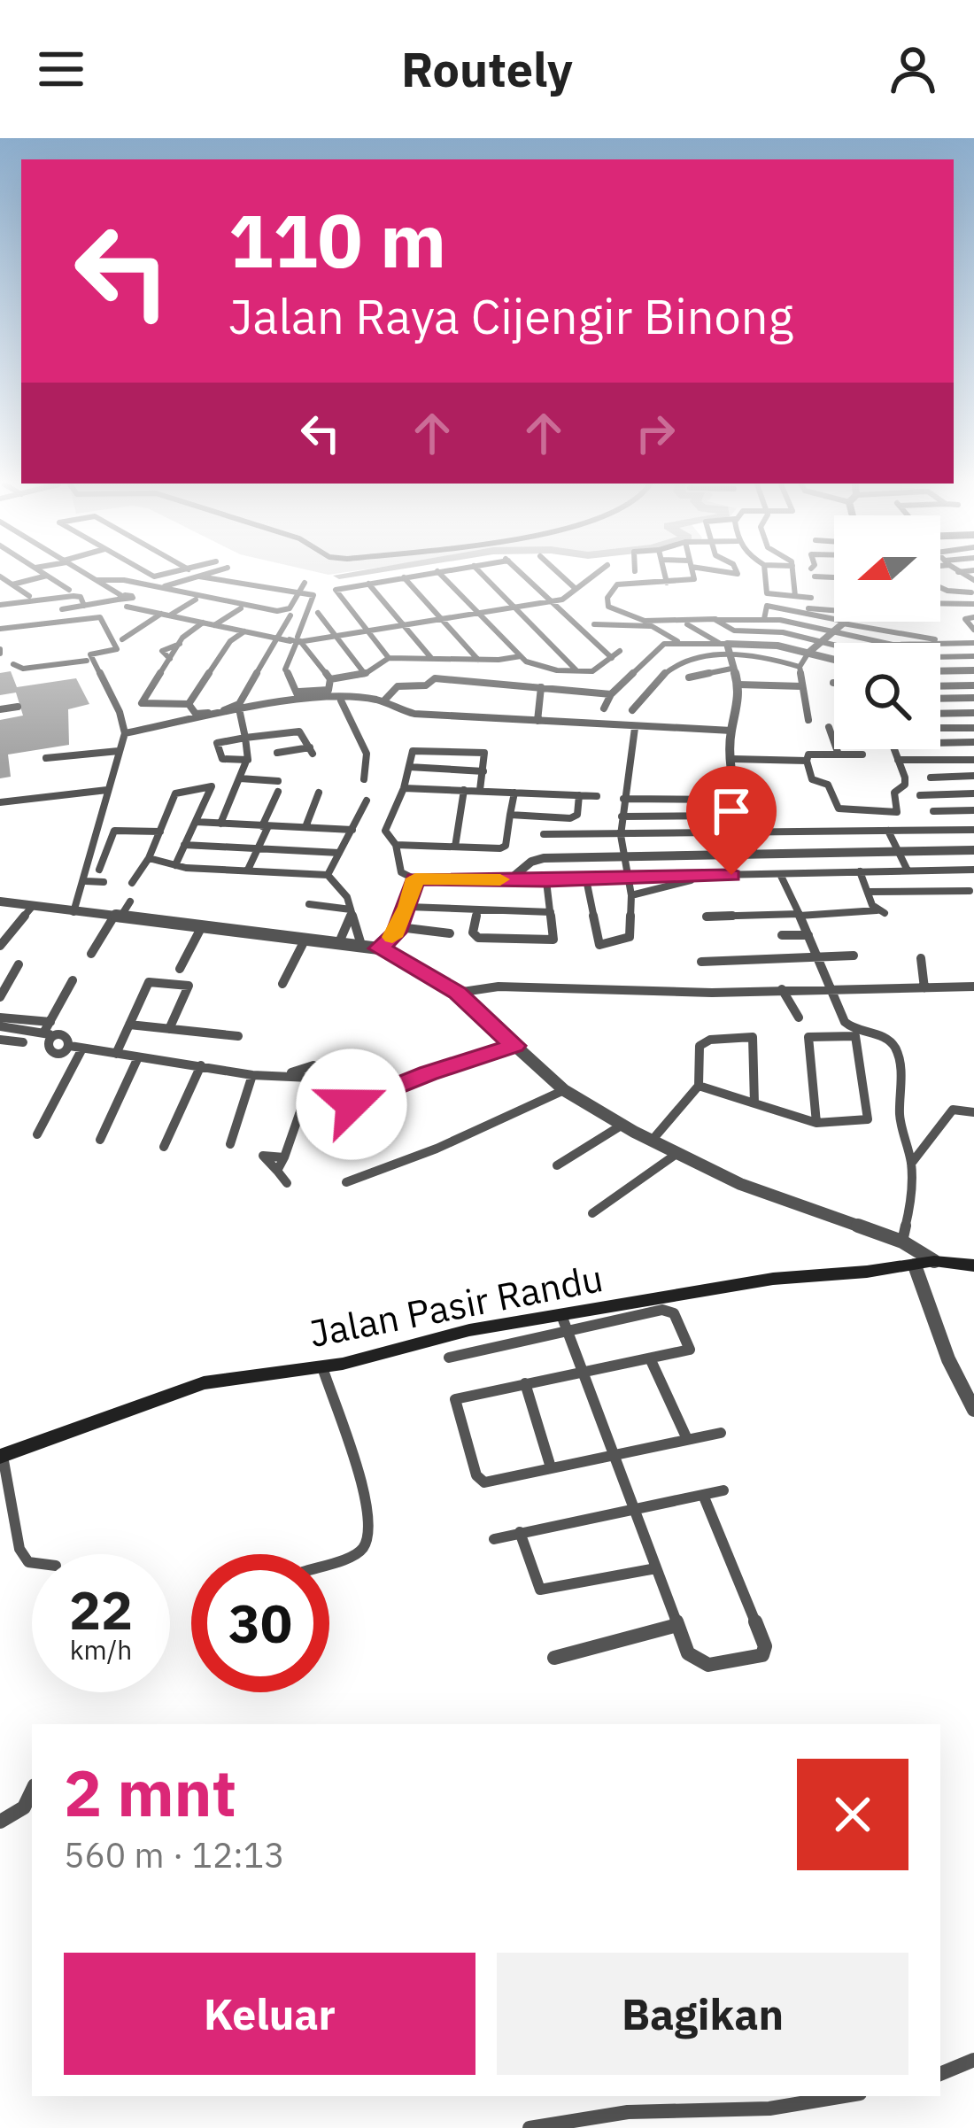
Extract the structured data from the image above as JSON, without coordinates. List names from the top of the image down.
{
  "streets": {
    "main road": ["Jalan Pasir Randu"]
  },
  "north": "left",
  "page": {
    "header": "Routely",
    "turn": ["110 m", "Jalan Raya Cijengir Binong"],
    "speed": "22 km/h",
    "limit": "30",
    "heading": ["2 mnt", "560 m · 12:13"],
    "buttons": ["Keluar", "Bagikan"]
  }
}
